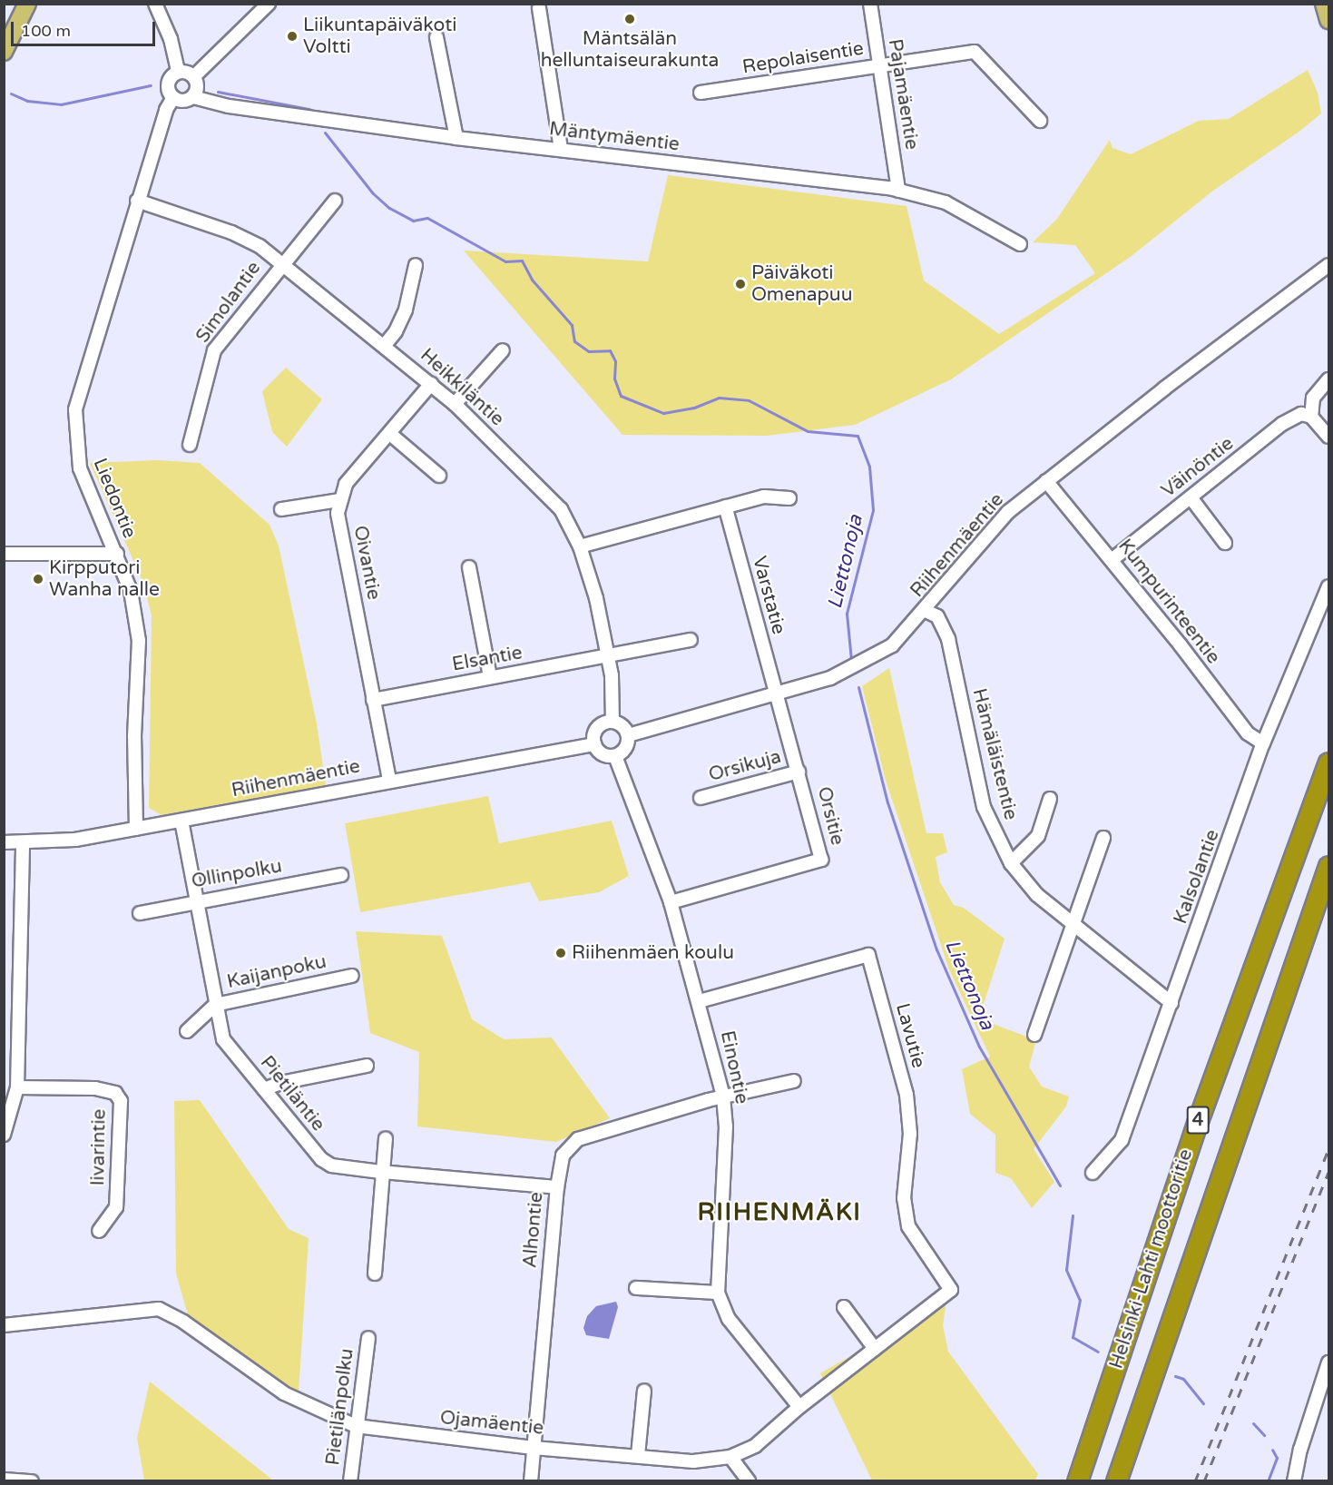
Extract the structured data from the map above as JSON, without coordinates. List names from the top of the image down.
{
  "streets": {
    "highway": ["4", "Helsinki-Lahti moottoritie"],
    "street": [
      "Repolaisentie",
      "Pajamäentie",
      "Mäntymäentie",
      "Simolantie",
      "Heikkiläntie",
      "Väinöntie",
      "Liedontie",
      "Riihenmäentie",
      "Oivantie",
      "Varstatie",
      "Kumpurinteentie",
      "Elsantie",
      "Hämäläistentie",
      "Orsikuja",
      "Orsitie",
      "Ollinpolku",
      "Kalsolantie",
      "Kaijanpoku",
      "Lavutie",
      "Einontie",
      "Pietiläntie",
      "Iivarintie",
      "Alhontie",
      "Pietilänpolku",
      "Ojamäentie"
    ]
  },
  "crossings": [
    ["Repolaisentie", "Pajamäentie"],
    ["Pajamäentie", "Mäntymäentie"],
    ["Mäntymäentie", "Liedontie"],
    ["Simolantie", "Heikkiläntie"],
    ["Heikkiläntie", "Liedontie"],
    ["Heikkiläntie", "Riihenmäentie"],
    ["Heikkiläntie", "Oivantie"],
    ["Heikkiläntie", "Elsantie"],
    ["Heikkiläntie", "Einontie"],
    ["Väinöntie", "Kumpurinteentie"],
    ["Liedontie", "Riihenmäentie"],
    ["Riihenmäentie", "Oivantie"],
    ["Riihenmäentie", "Varstatie"],
    ["Riihenmäentie", "Kumpurinteentie"],
    ["Riihenmäentie", "Hämäläistentie"],
    ["Riihenmäentie", "Orsitie"],
    ["Riihenmäentie", "Einontie"],
    ["Riihenmäentie", "Pietiläntie"],
    ["Oivantie", "Elsantie"],
    ["Varstatie", "Orsitie"],
    ["Kumpurinteentie", "Kalsolantie"],
    ["Hämäläistentie", "Kalsolantie"],
    ["Orsikuja", "Orsitie"],
    ["Orsitie", "Einontie"],
    ["Ollinpolku", "Pietiläntie"],
    ["Kaijanpoku", "Pietiläntie"],
    ["Lavutie", "Einontie"],
    ["Lavutie", "Ojamäentie"],
    ["Einontie", "Alhontie"],
    ["Einontie", "Ojamäentie"],
    ["Pietiläntie", "Alhontie"],
    ["Alhontie", "Ojamäentie"],
    ["Pietilänpolku", "Ojamäentie"]
  ],
  "districts": ["RIIHENMÄKI"],
  "water": ["Liettonoja"],
  "places": [
    "Mäntsälän helluntaiseurakunta",
    "Liikuntapäiväkoti Voltti",
    "Päiväkoti Omenapuu",
    "Kirpputori Wanha nalle",
    "Riihenmäen koulu"
  ],
  "scale_bar": "100 m"
}
